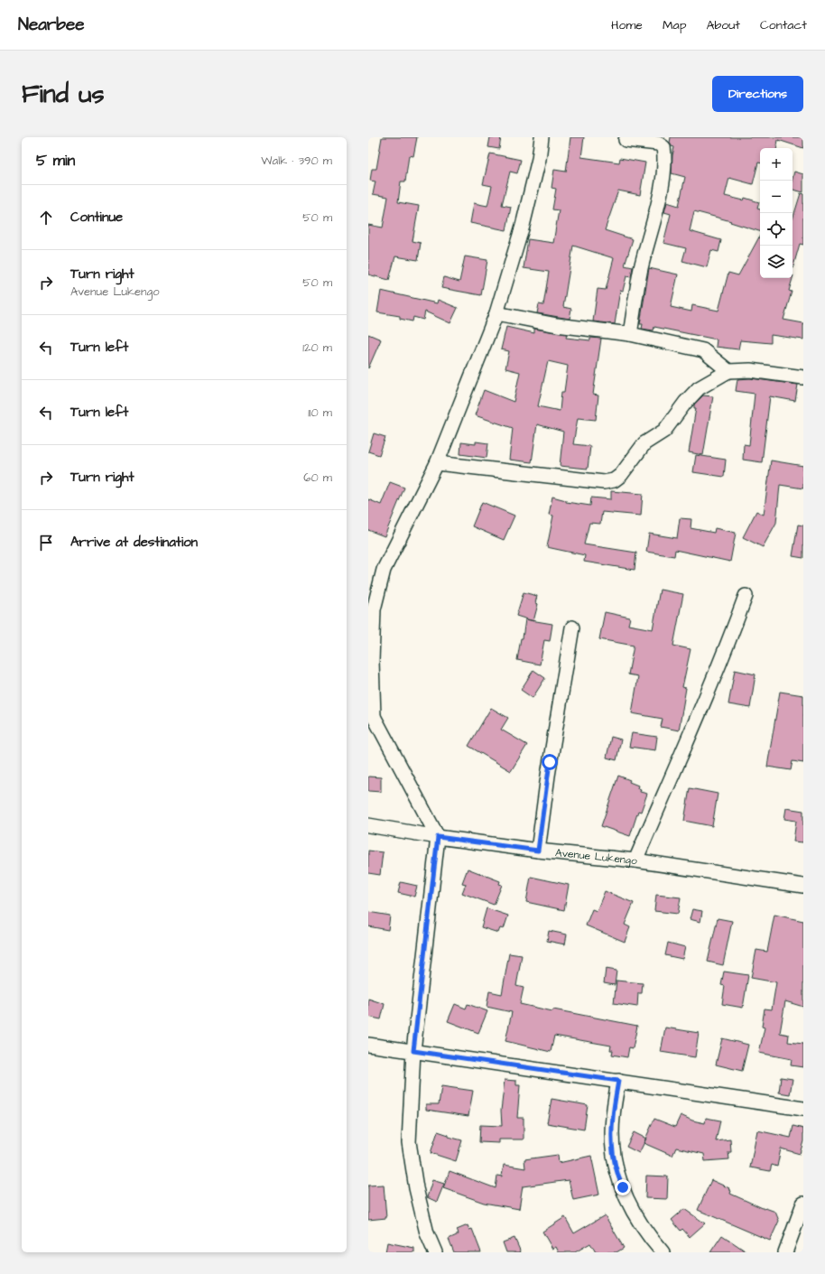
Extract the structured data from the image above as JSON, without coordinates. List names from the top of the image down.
{
  "streets": {
    "street": ["Avenue Lukengo"]
  },
  "page": {
    "header": "Nearbee",
    "nav": [
      "Home",
      "Map",
      "About",
      "Contact"
    ],
    "buttons": "Directions",
    "title": "Find us",
    "heading": ["5 min", "Walk · 390 m"],
    "map_buttons": ["+", "−"],
    "list": [
      ["Continue", "50 m"],
      ["Turn right", "Avenue Lukengo", "50 m"],
      ["Turn left", "120 m"],
      ["Turn left", "110 m"],
      ["Turn right", "60 m"],
      "Arrive at destination"
    ]
  }
}
